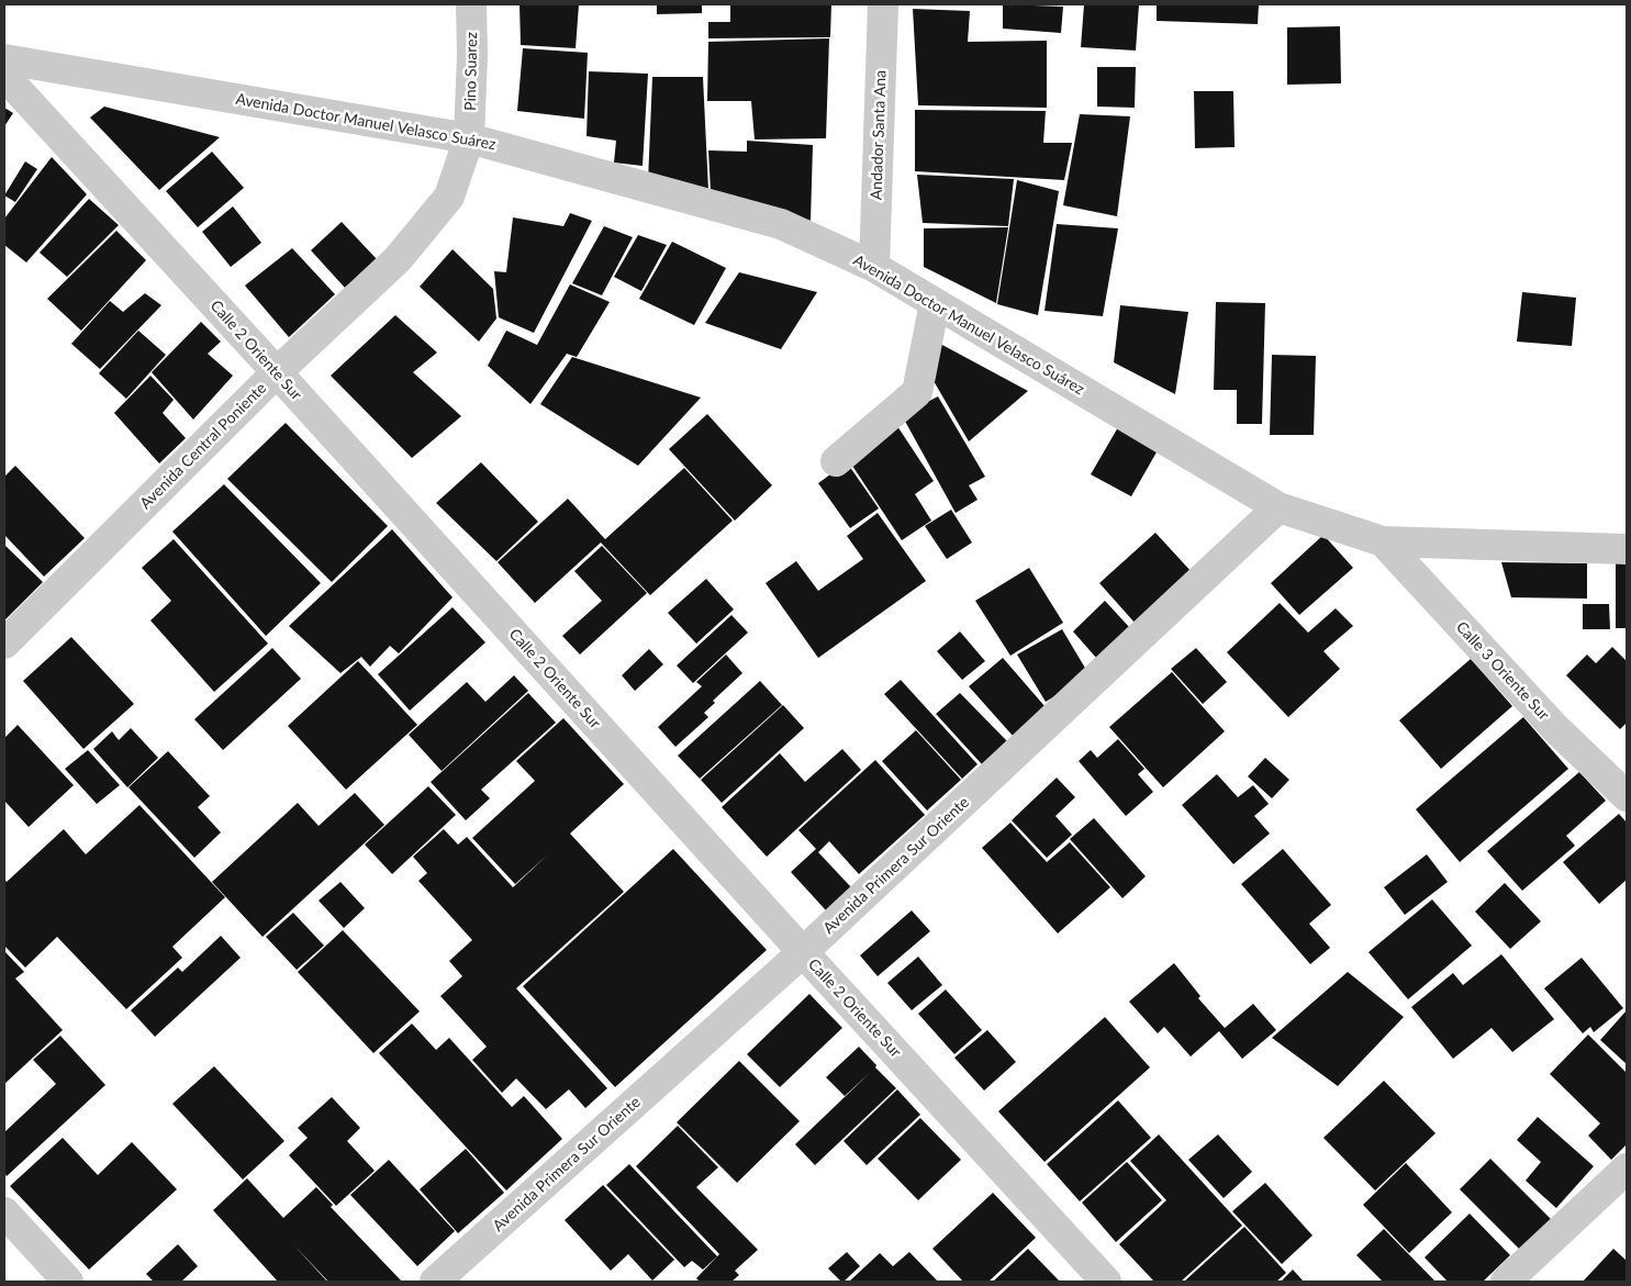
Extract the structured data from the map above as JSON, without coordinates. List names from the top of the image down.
{
  "streets": {
    "street": [
      "Pino Suarez",
      "Avenida Doctor Manuel Velasco Suárez",
      "Andador Santa Ana",
      "Calle 2 Oriente Sur",
      "Avenida Central Poniente",
      "Calle 3 Oriente Sur",
      "Avenida Primera Sur Oriente"
    ]
  },
  "crossings": [
    ["Pino Suarez", "Avenida Doctor Manuel Velasco Suárez"],
    ["Pino Suarez", "Avenida Central Poniente"],
    ["Avenida Doctor Manuel Velasco Suárez", "Andador Santa Ana"],
    ["Avenida Doctor Manuel Velasco Suárez", "Avenida Central Poniente"],
    ["Avenida Doctor Manuel Velasco Suárez", "Calle 3 Oriente Sur"],
    ["Avenida Doctor Manuel Velasco Suárez", "Avenida Primera Sur Oriente"],
    ["Calle 2 Oriente Sur", "Avenida Central Poniente"],
    ["Calle 2 Oriente Sur", "Avenida Primera Sur Oriente"]
  ]
}
